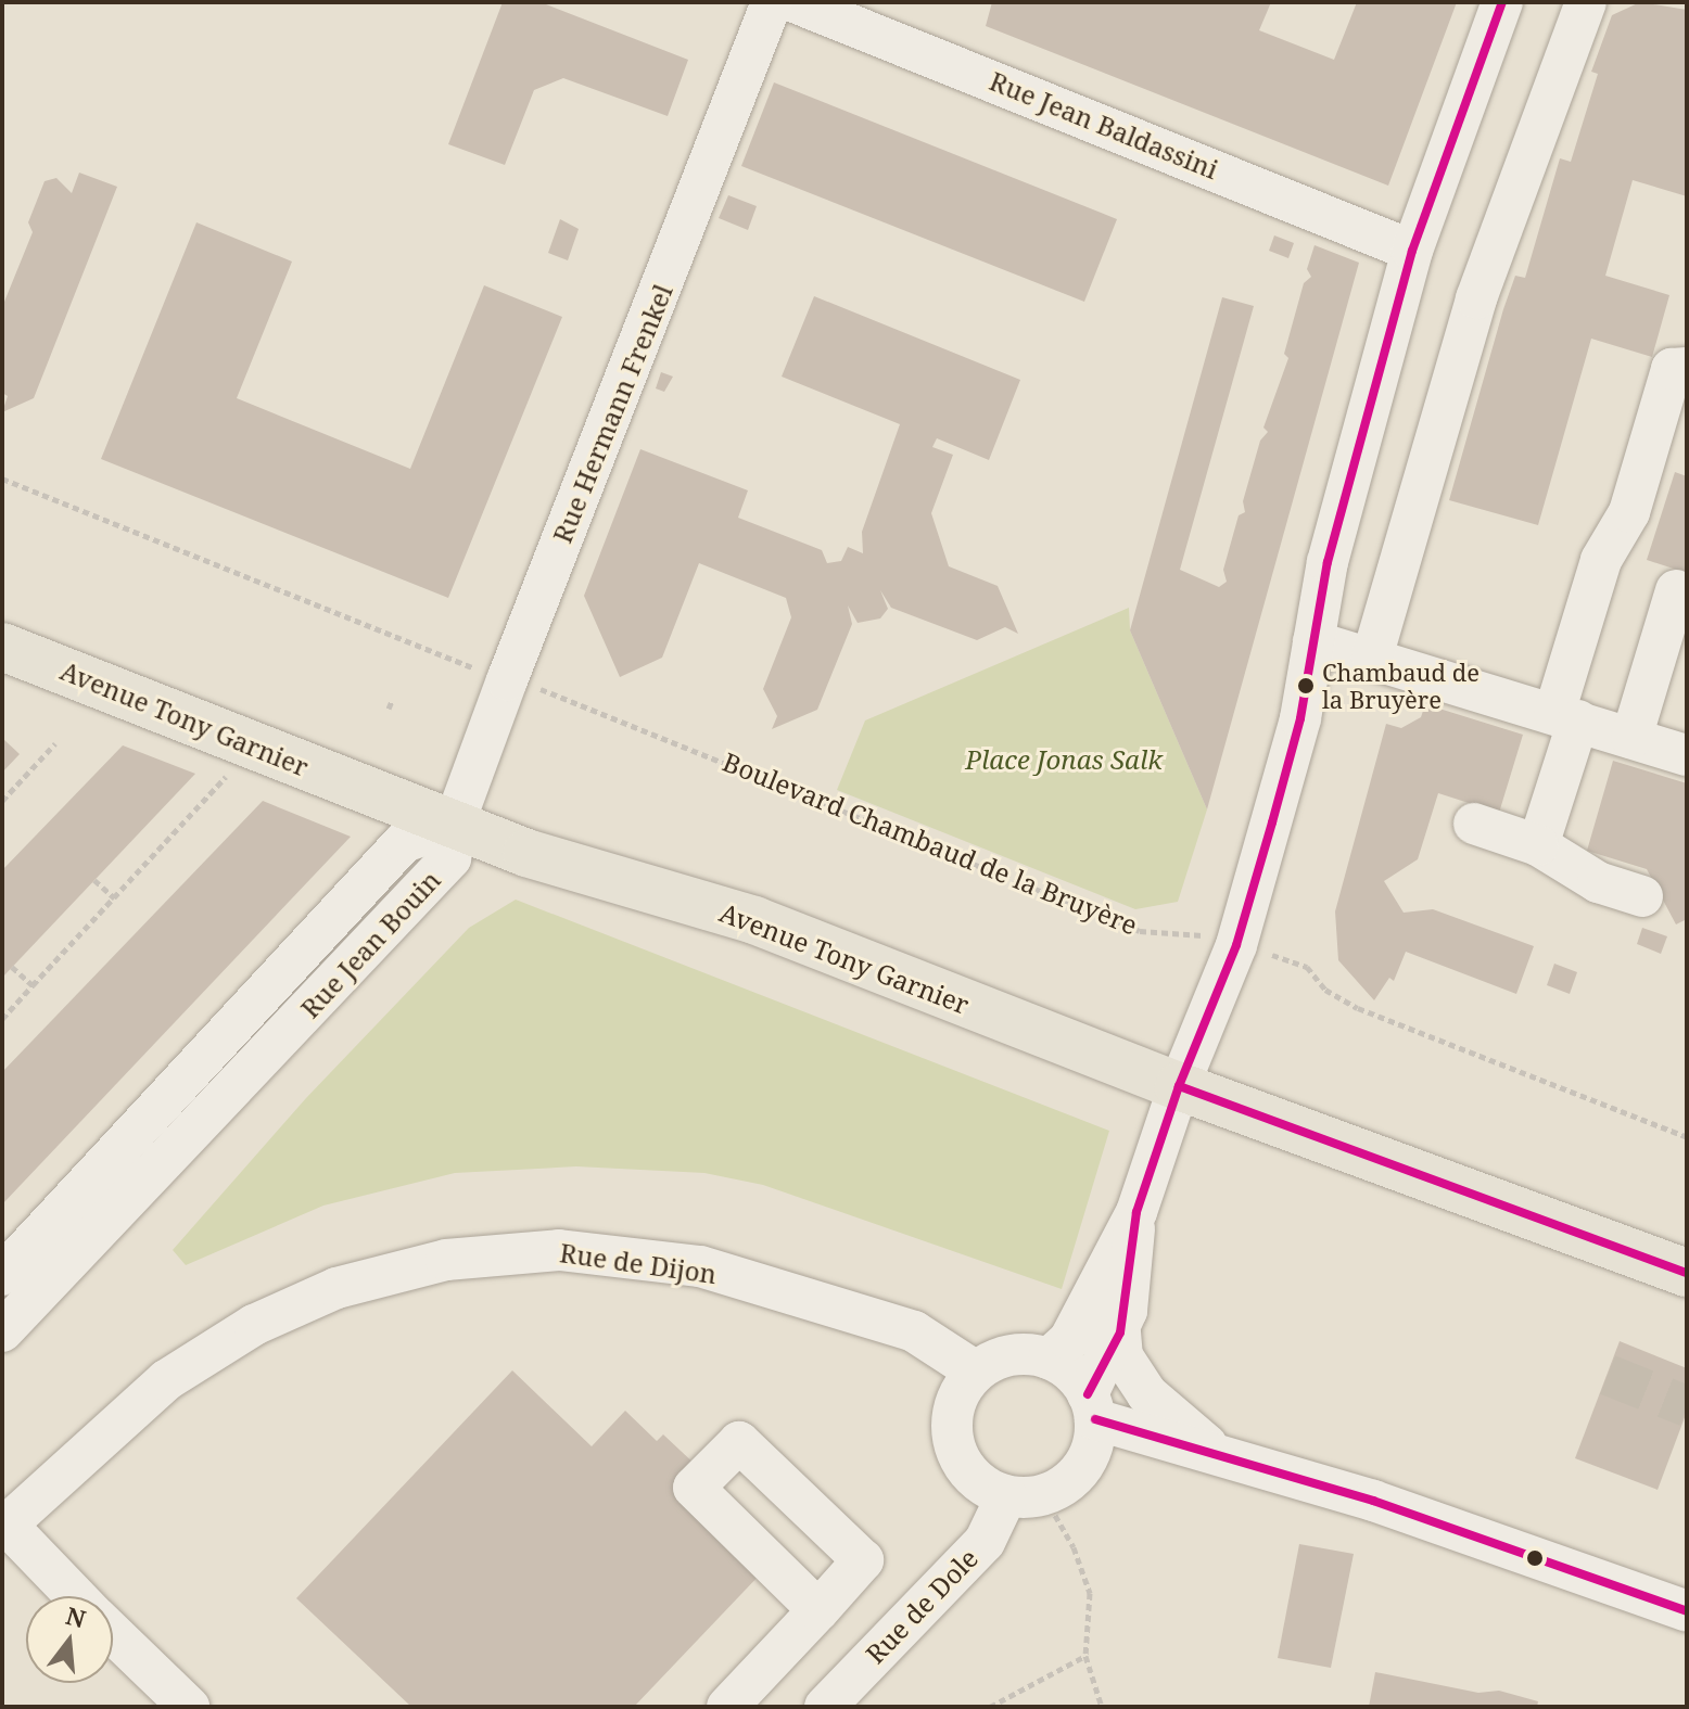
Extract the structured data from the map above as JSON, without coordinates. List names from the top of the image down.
{
  "streets": {
    "main road": ["Avenue Tony Garnier"],
    "street": [
      "Rue Jean Baldassini",
      "Rue Hermann Frenkel",
      "Rue Jean Bouin",
      "Rue de Dijon",
      "Rue de Dole"
    ],
    "path": ["Boulevard Chambaud de la Bruyère"]
  },
  "crossings": [
    ["Rue Hermann Frenkel", "Avenue Tony Garnier"],
    ["Rue Hermann Frenkel", "Boulevard Chambaud de la Bruyère"],
    ["Rue Hermann Frenkel", "Rue Jean Bouin"],
    ["Avenue Tony Garnier", "Rue Jean Bouin"],
    ["Rue de Dijon", "Rue de Dole"]
  ],
  "parks": ["Place Jonas Salk"],
  "places": ["Chambaud de la Bruyère"],
  "north": "top"
}
